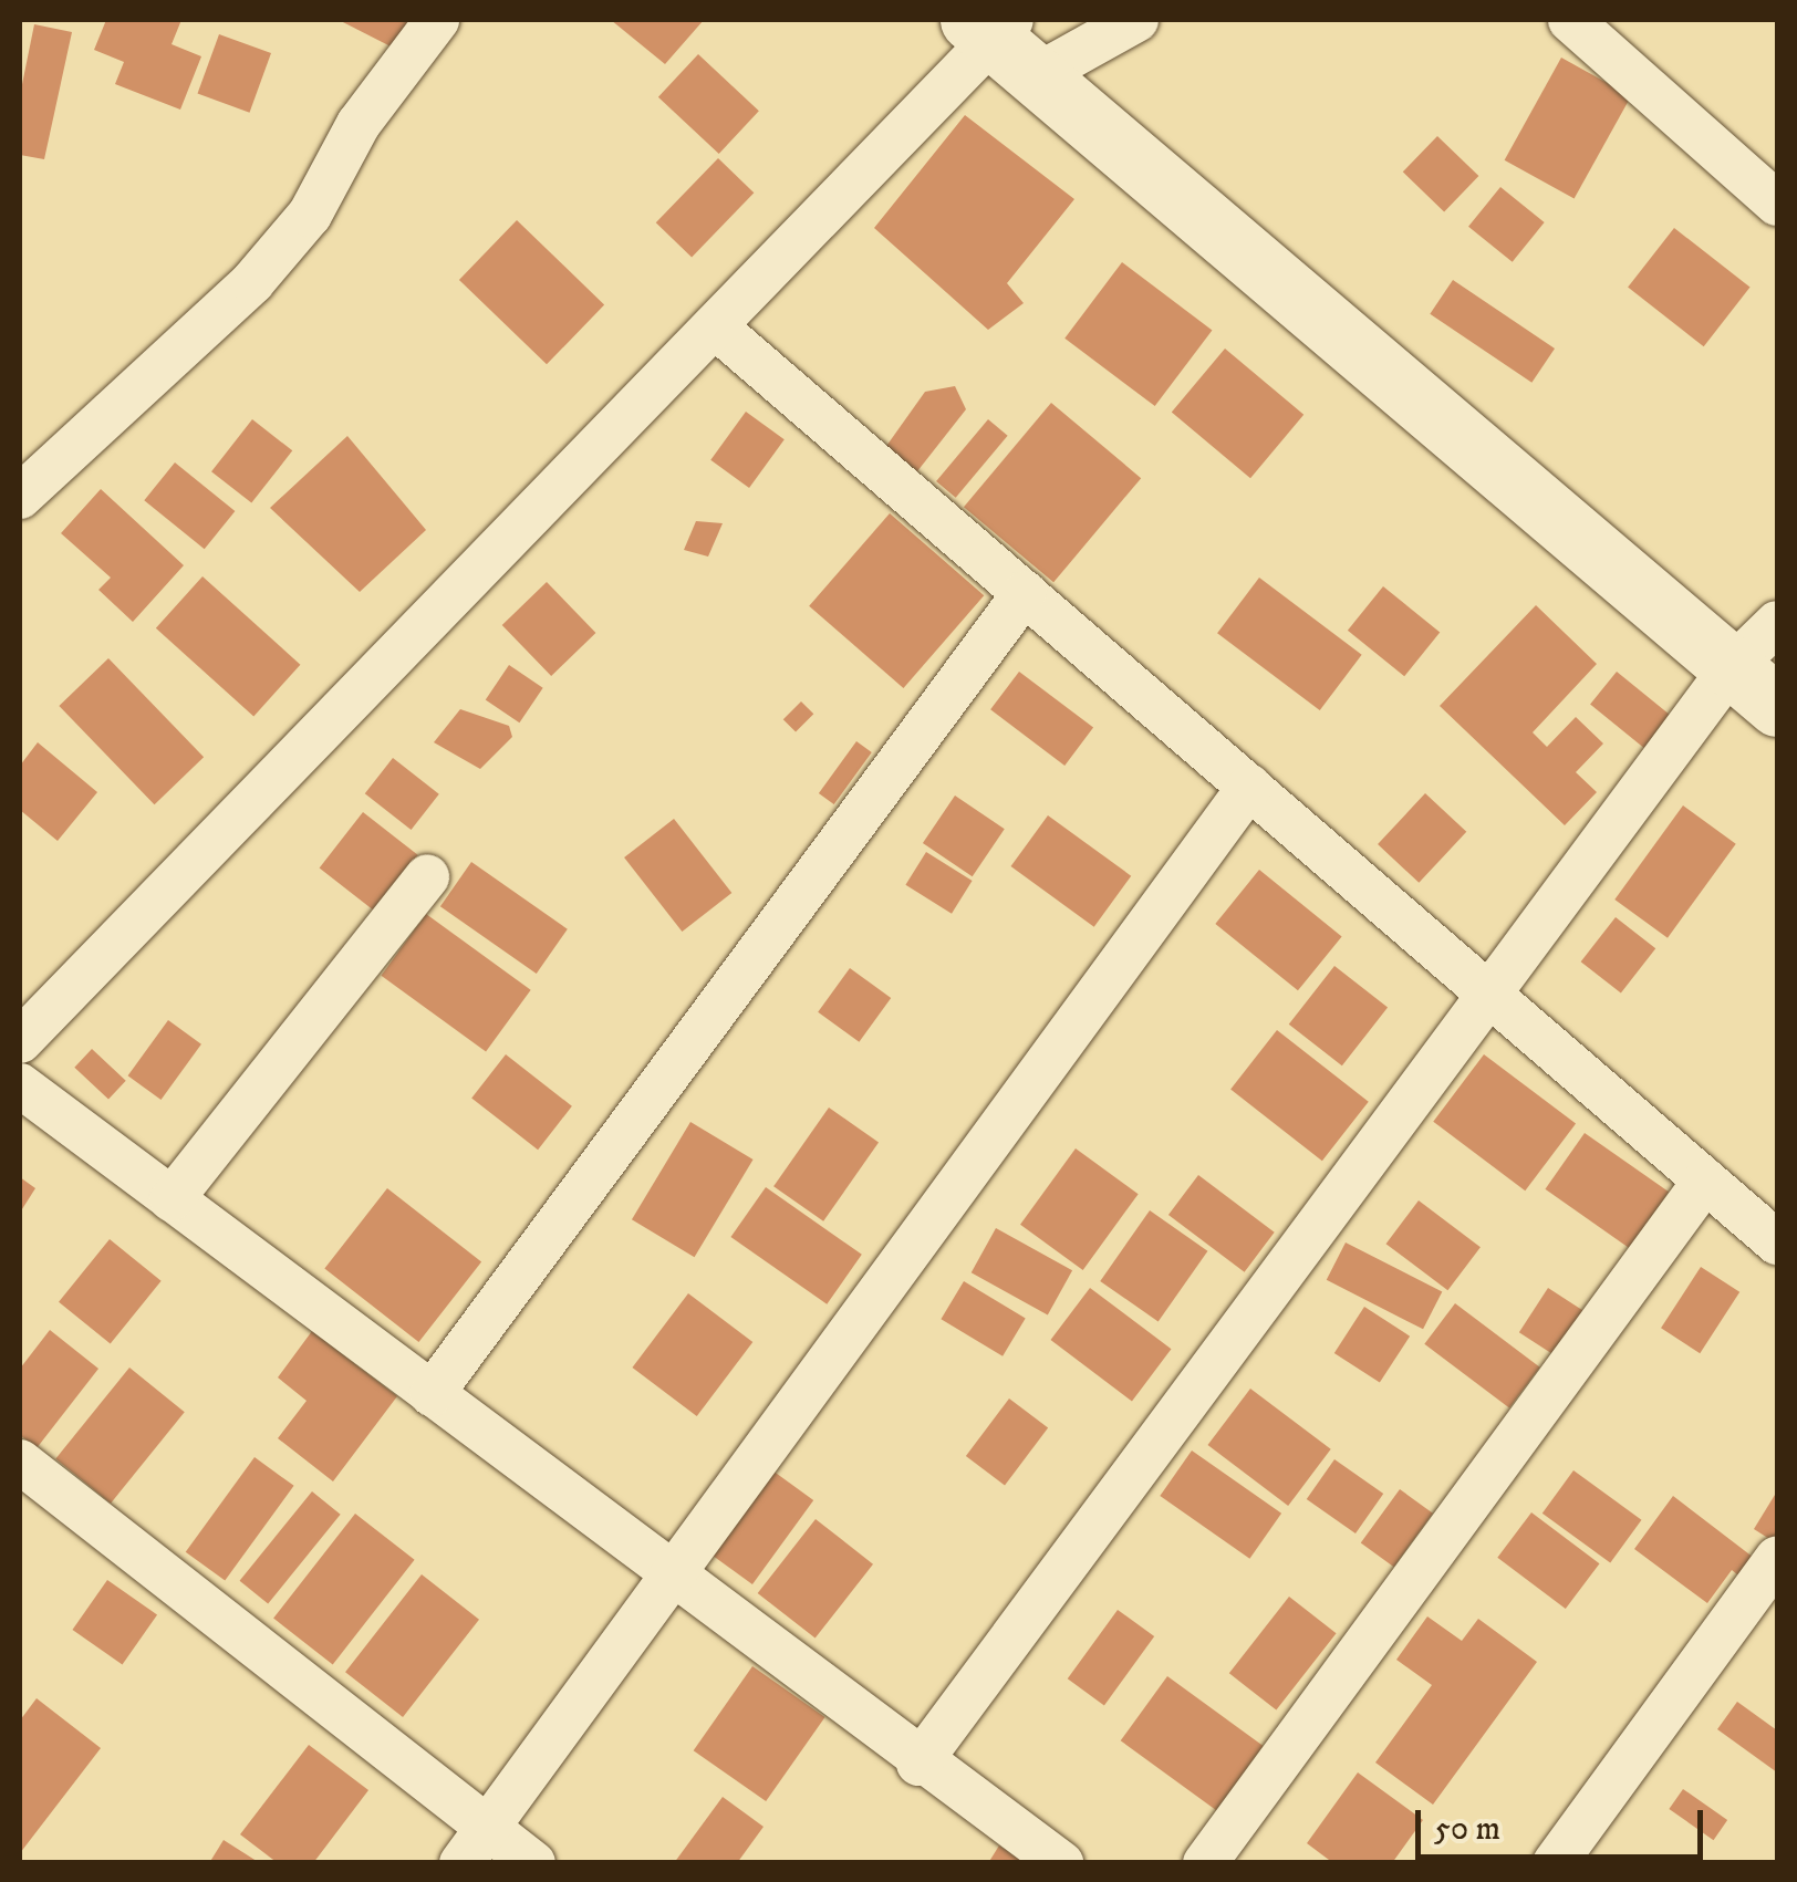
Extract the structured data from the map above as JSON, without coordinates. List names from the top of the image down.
{
  "scale_bar": "50 m"
}
